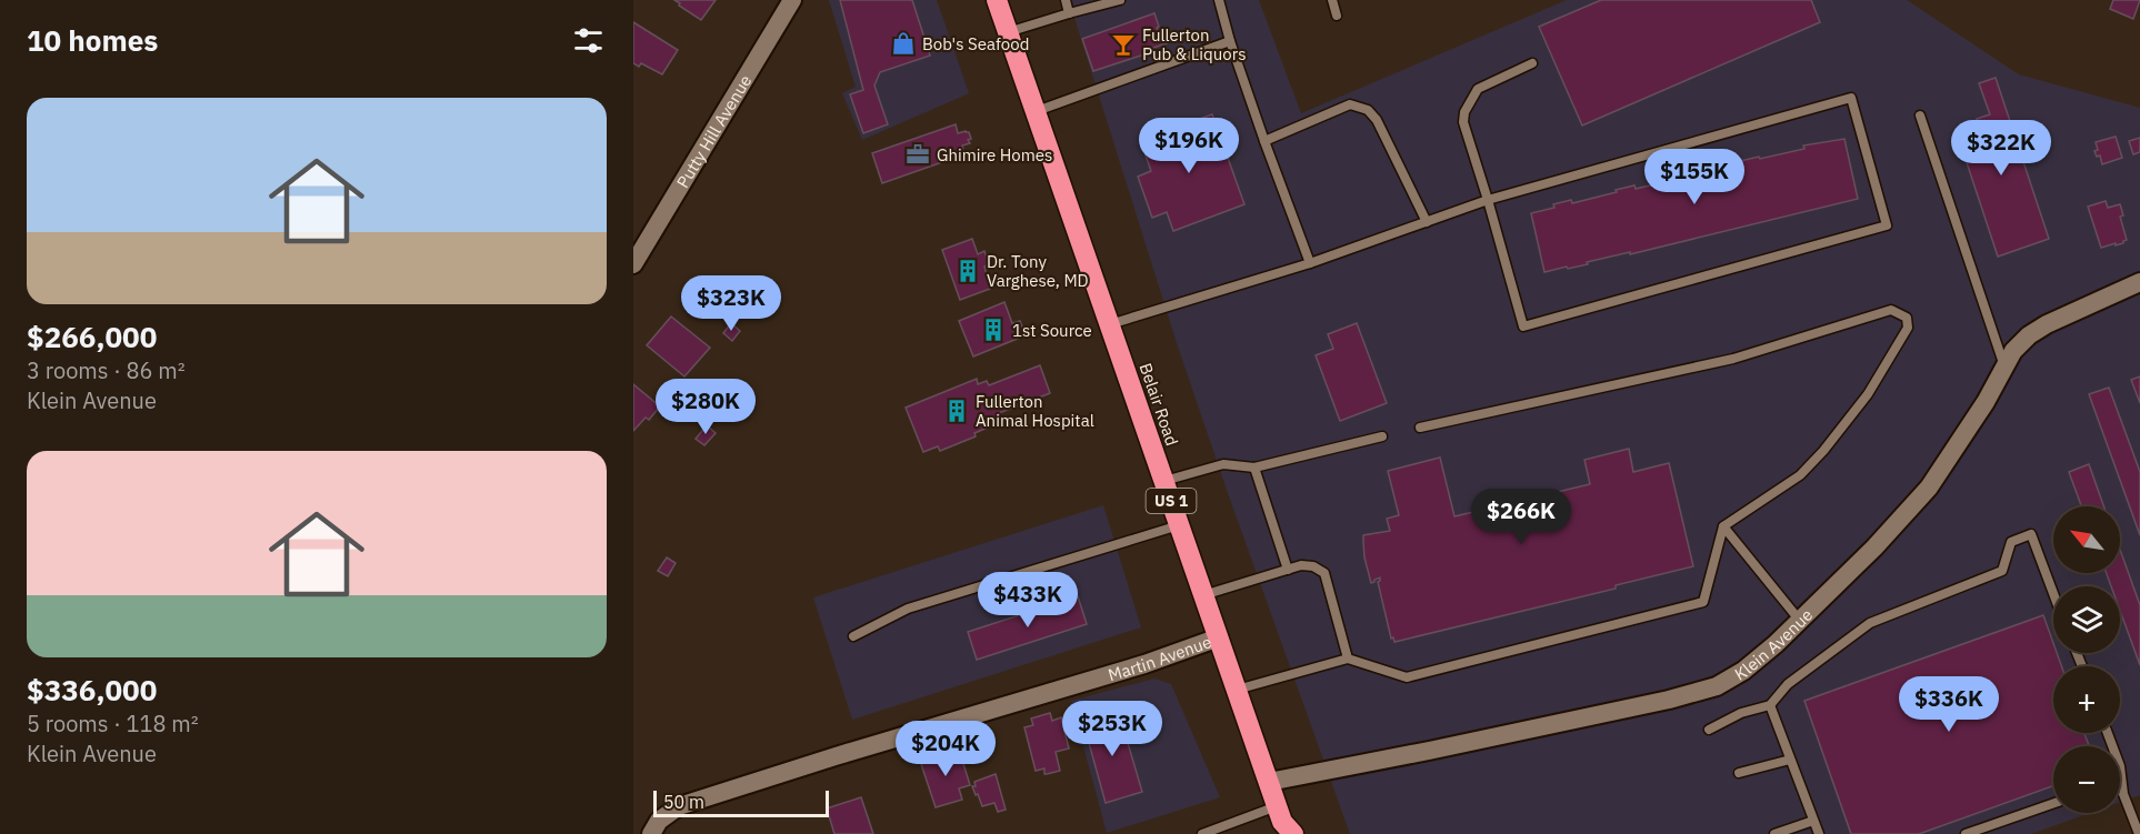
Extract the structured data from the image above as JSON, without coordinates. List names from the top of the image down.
{
  "streets": {
    "highway": ["Belair Road", "US 1"],
    "street": ["Putty Hill Avenue", "Klein Avenue", "Martin Avenue"]
  },
  "crossings": [
    ["Belair Road", "Klein Avenue"],
    ["Belair Road", "Martin Avenue"]
  ],
  "places": {
    "shop": ["Bob's Seafood"],
    "bar": ["Fullerton Pub & Liquors"],
    "office": ["Ghimire Homes"],
    "building": ["Dr. Tony Varghese, MD", "1st Source", "Fullerton Animal Hospital"]
  },
  "scale_bar": "50 m",
  "north": "top left",
  "page": {
    "heading": "10 homes",
    "list": [
      {
        "name": "$266,000",
        "note": "3 rooms · 86 m² · Klein Avenue"
      },
      {
        "name": "$336,000",
        "note": "5 rooms · 118 m² · Klein Avenue"
      }
    ],
    "price": [
      "$196K",
      "$322K",
      "$155K",
      "$323K",
      "$280K",
      "$266K",
      "$433K",
      "$336K",
      "$253K",
      "$204K"
    ],
    "map_buttons": ["+", "−"],
    "scale": "50 m"
  }
}
